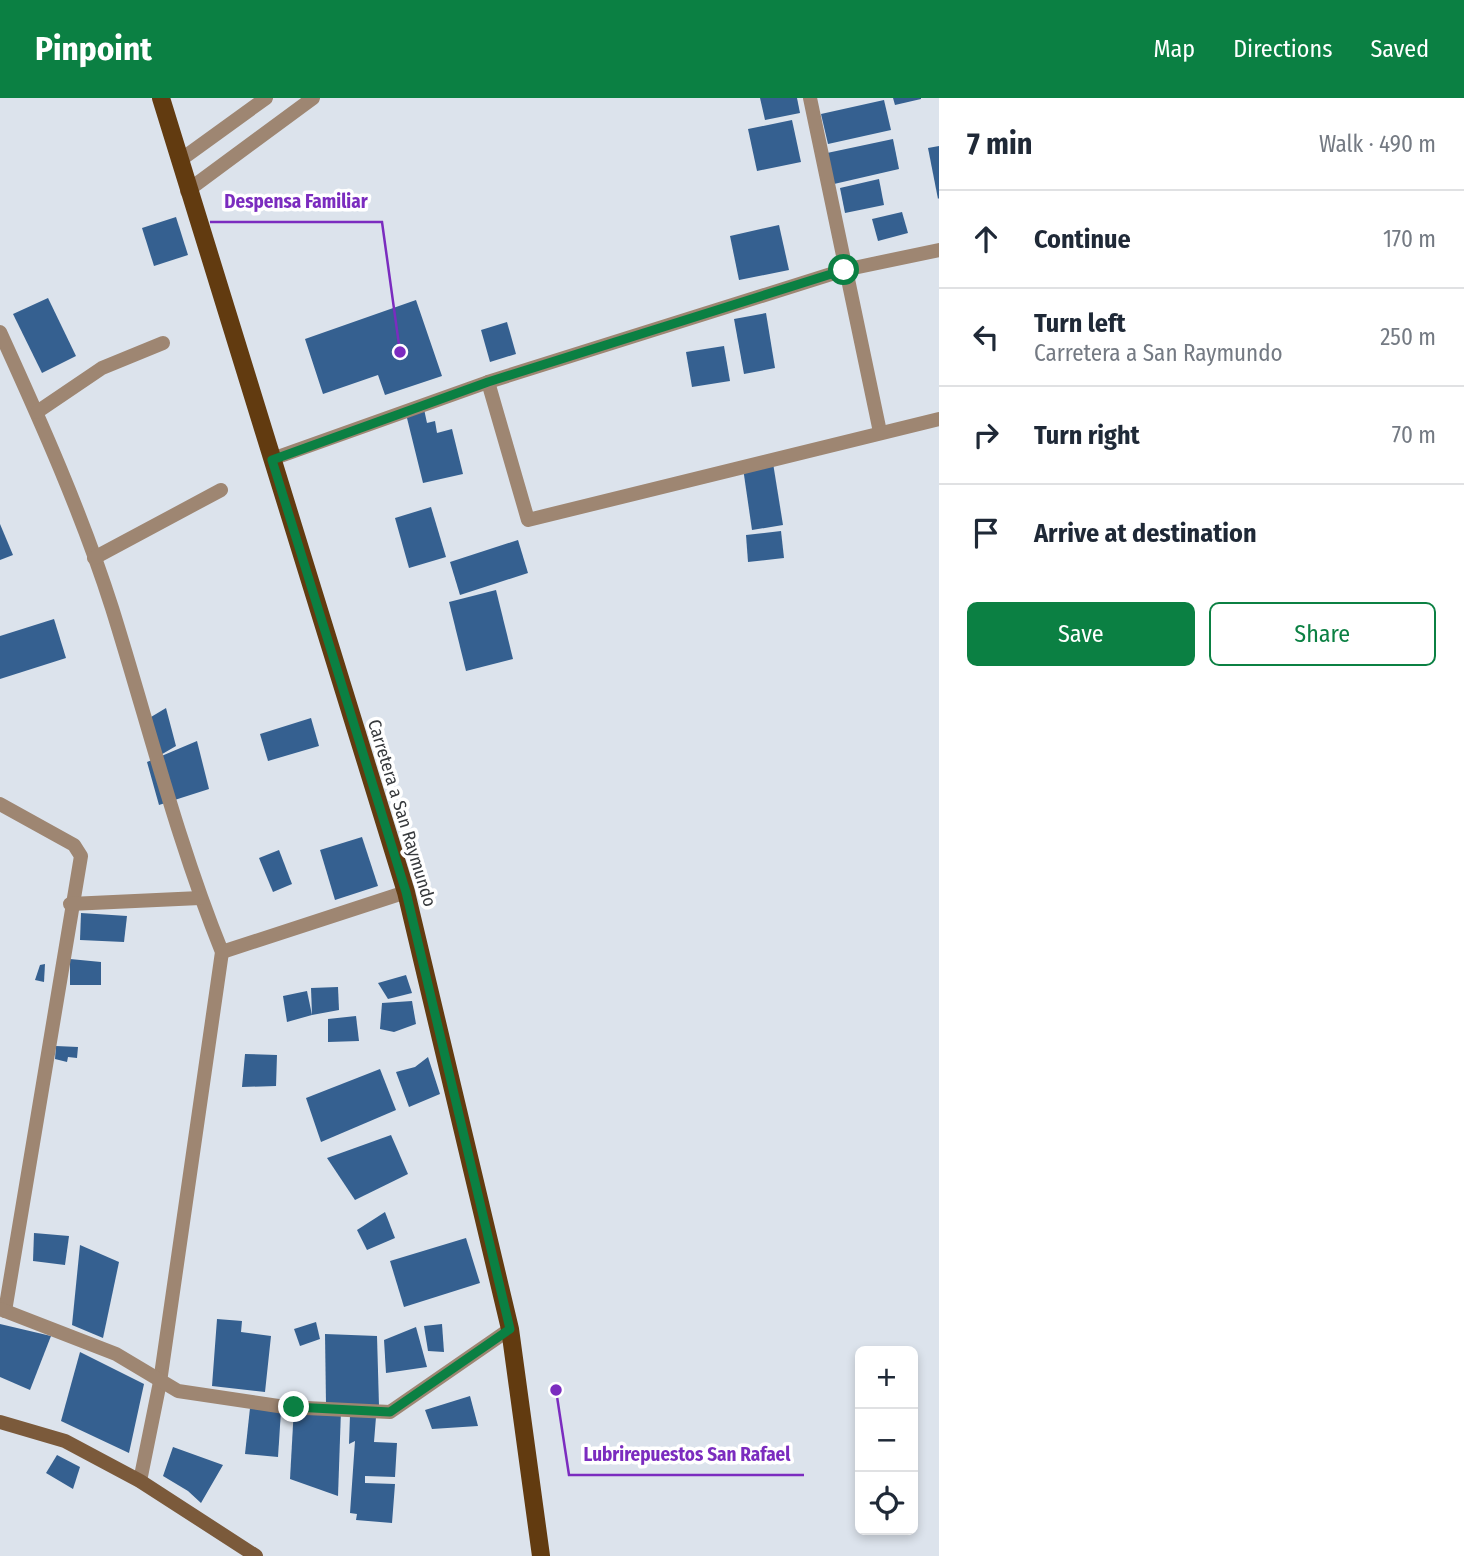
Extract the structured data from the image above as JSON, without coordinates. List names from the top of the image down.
{
  "streets": {
    "main road": ["Carretera a San Raymundo"]
  },
  "places": ["Despensa Familiar", "Lubrirepuestos San Rafael"],
  "page": {
    "header": "Pinpoint",
    "nav": ["Map", "Directions", "Saved"],
    "heading": ["7 min", "Walk · 490 m"],
    "list": [
      ["Continue", "170 m"],
      ["Turn left", "Carretera a San Raymundo", "250 m"],
      ["Turn right", "70 m"],
      "Arrive at destination"
    ],
    "buttons": ["Save", "Share"],
    "map_buttons": ["+", "−"]
  }
}
